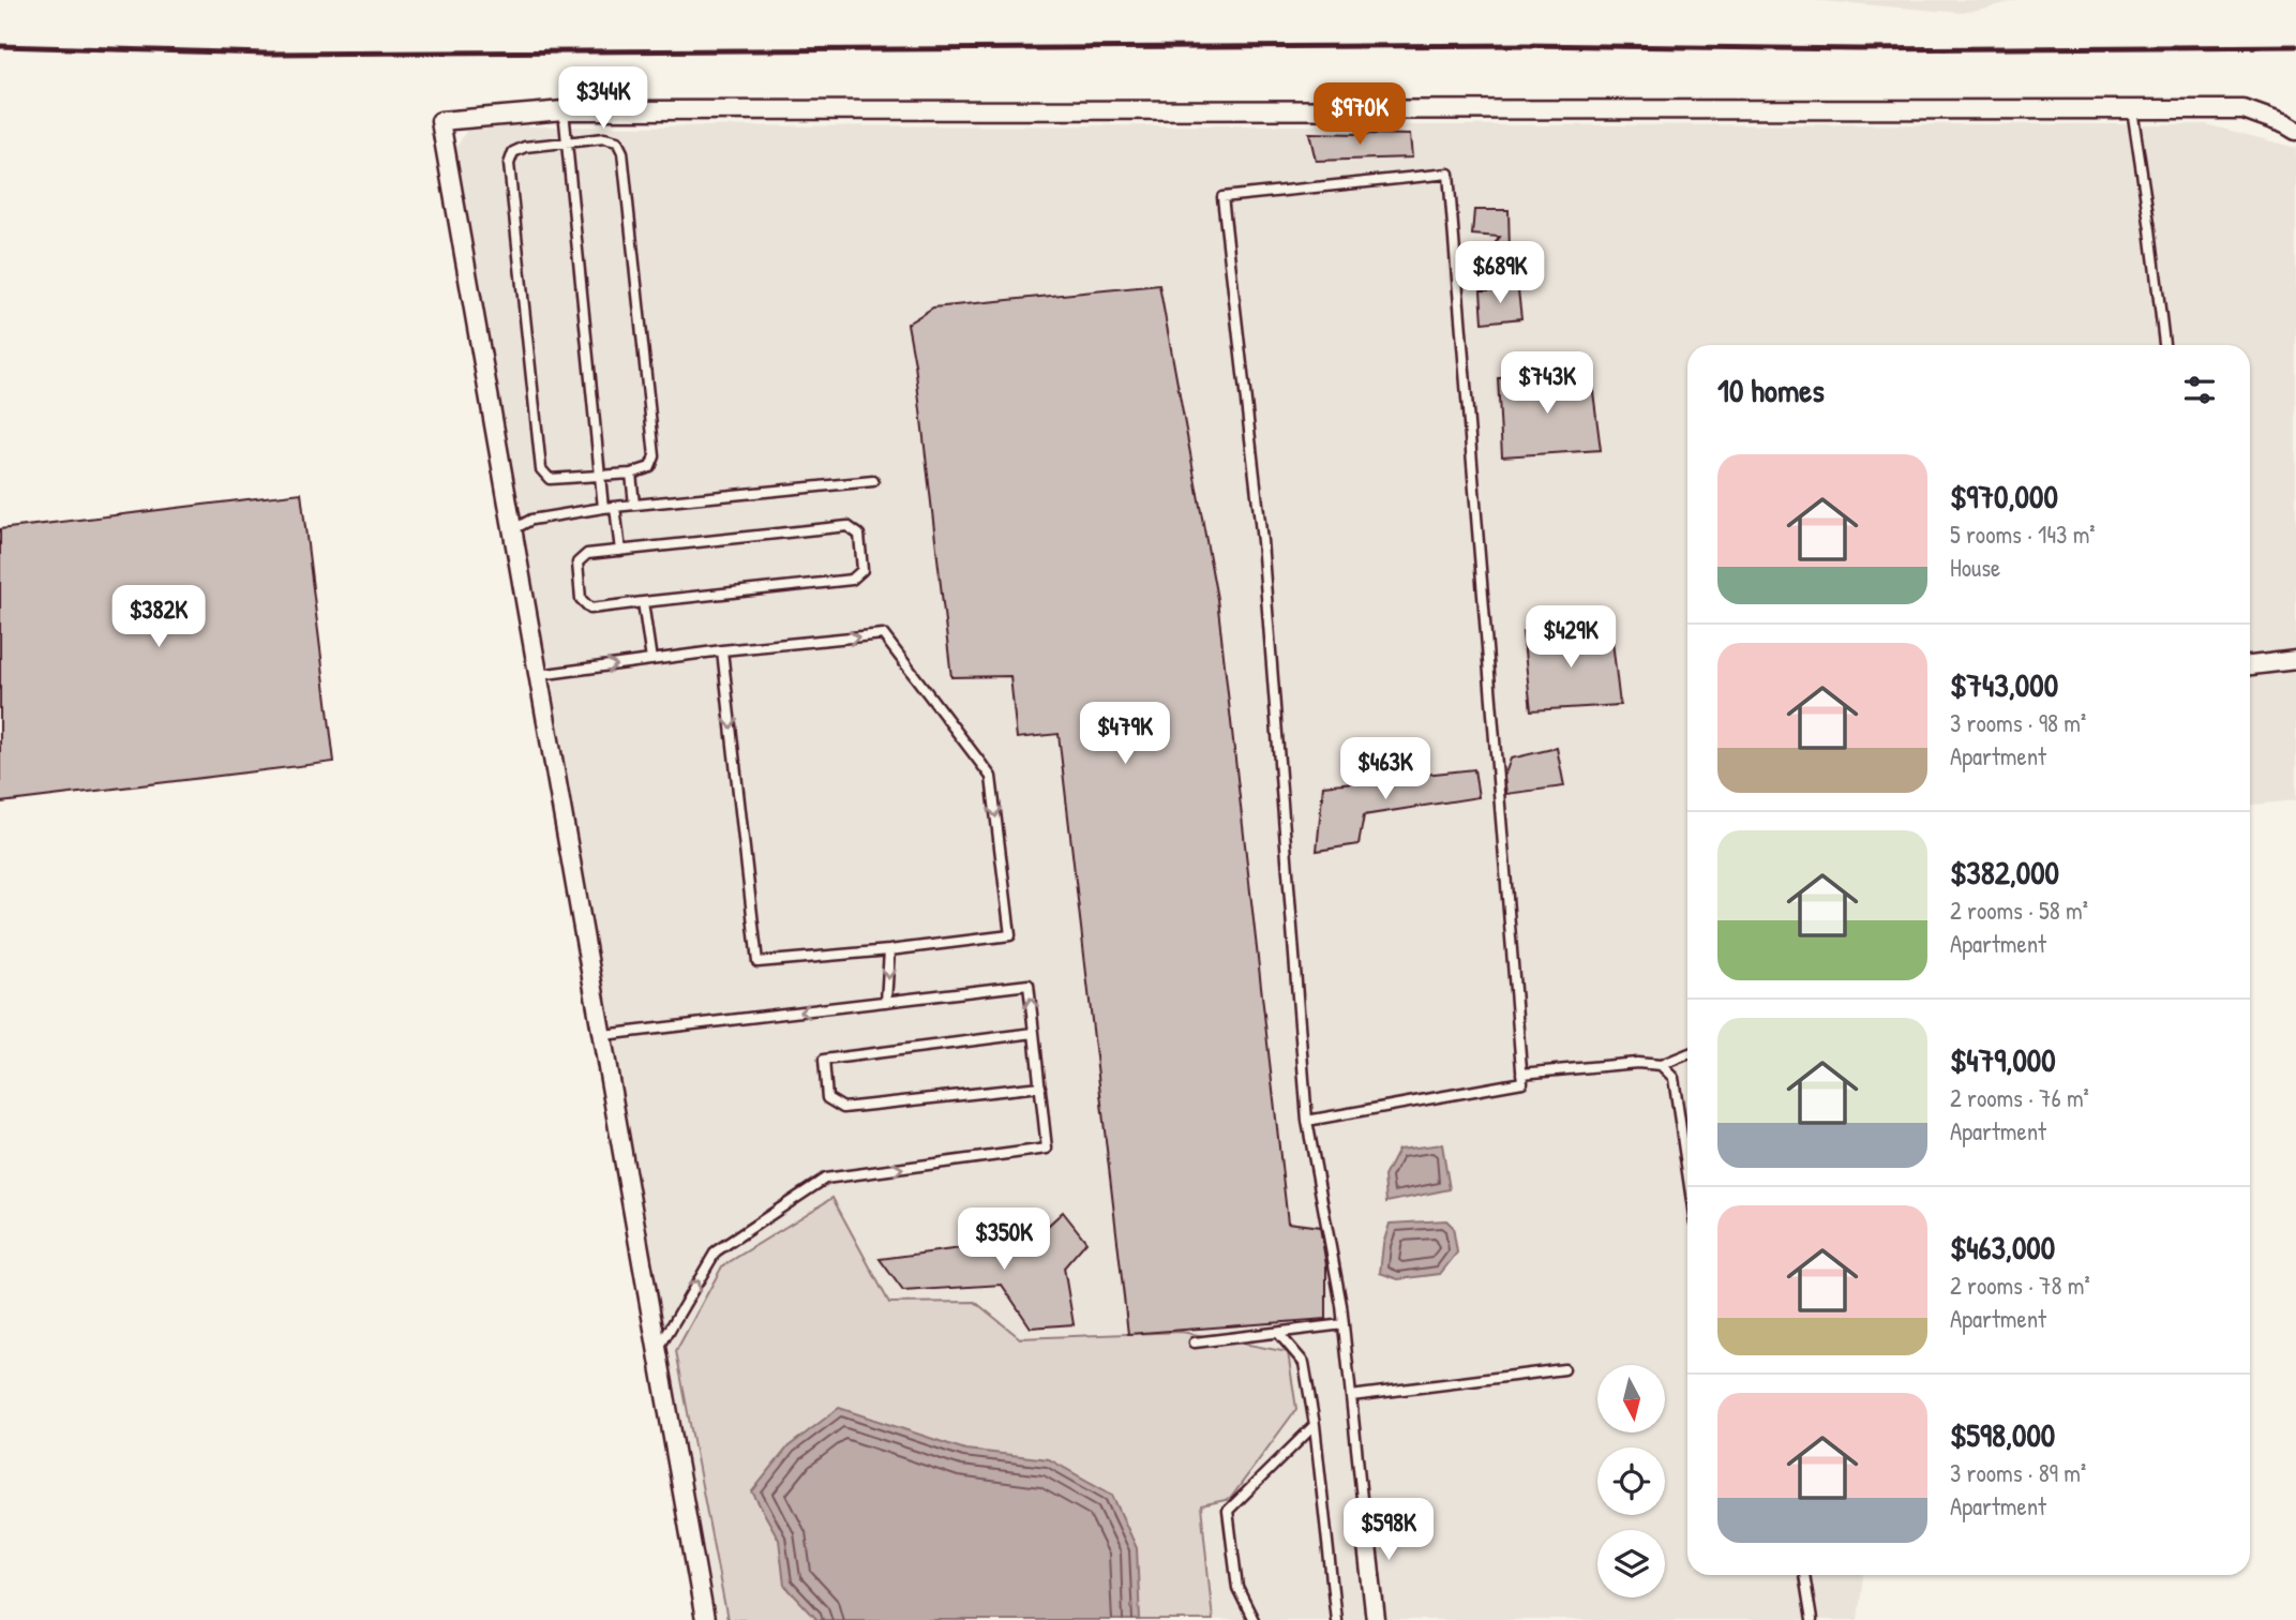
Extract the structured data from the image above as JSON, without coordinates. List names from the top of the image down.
{
  "north": "bottom",
  "page": {
    "price": [
      "$344K",
      "$970K",
      "$689K",
      "$743K",
      "$382K",
      "$429K",
      "$479K",
      "$463K",
      "$350K",
      "$598K"
    ],
    "heading": "10 homes",
    "list": [
      {
        "name": "$970,000",
        "note": "5 rooms · 143 m² · House"
      },
      {
        "name": "$743,000",
        "note": "3 rooms · 98 m² · Apartment"
      },
      {
        "name": "$382,000",
        "note": "2 rooms · 58 m² · Apartment"
      },
      {
        "name": "$479,000",
        "note": "2 rooms · 76 m² · Apartment"
      },
      {
        "name": "$463,000",
        "note": "2 rooms · 78 m² · Apartment"
      },
      {
        "name": "$598,000",
        "note": "3 rooms · 89 m² · Apartment"
      }
    ]
  }
}
